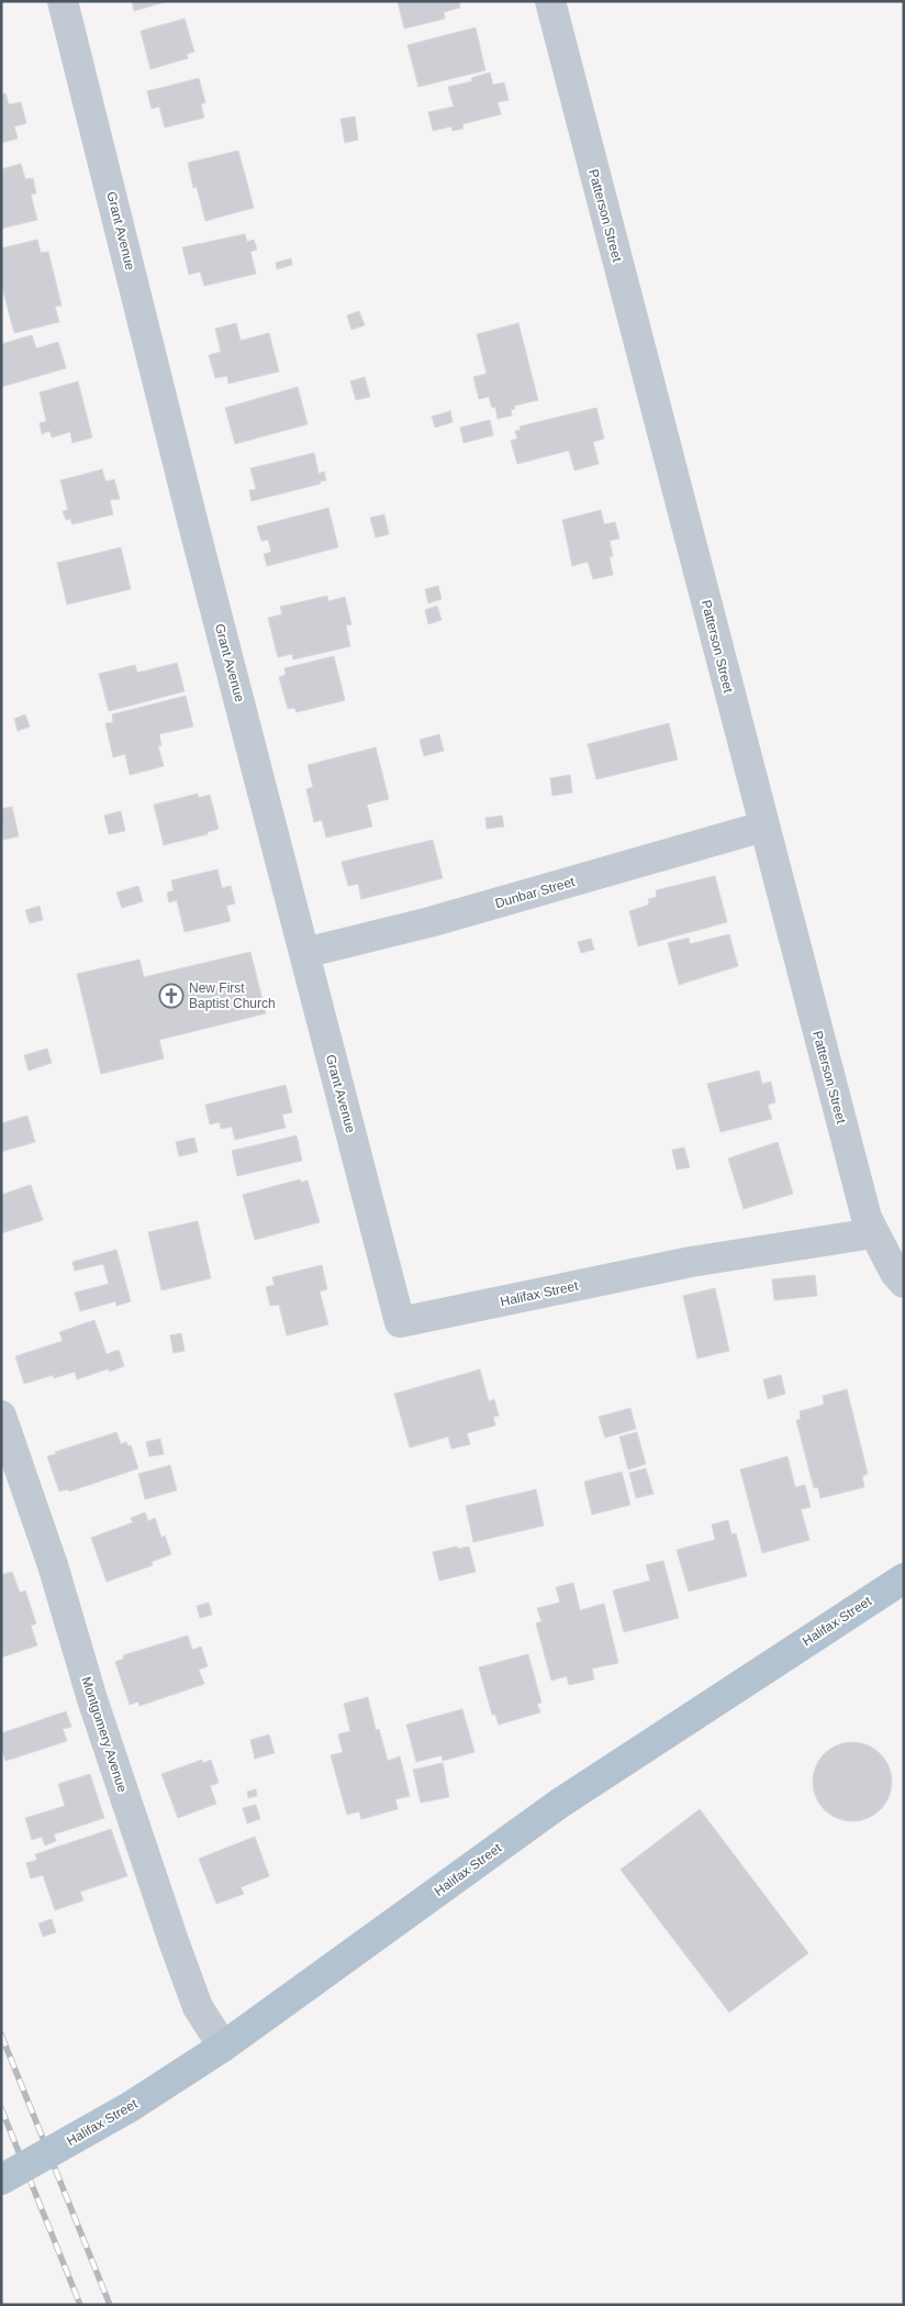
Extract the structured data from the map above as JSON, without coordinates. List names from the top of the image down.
{
  "streets": {
    "main road": ["Halifax Street"],
    "street": [
      "Patterson Street",
      "Grant Avenue",
      "Dunbar Street",
      "Montgomery Avenue"
    ]
  },
  "crossings": [
    ["Patterson Street", "Dunbar Street"],
    ["Patterson Street", "Halifax Street"],
    ["Grant Avenue", "Dunbar Street"],
    ["Grant Avenue", "Halifax Street"],
    ["Halifax Street", "Montgomery Avenue"]
  ],
  "places": {
    "church": ["New First Baptist Church"]
  }
}
